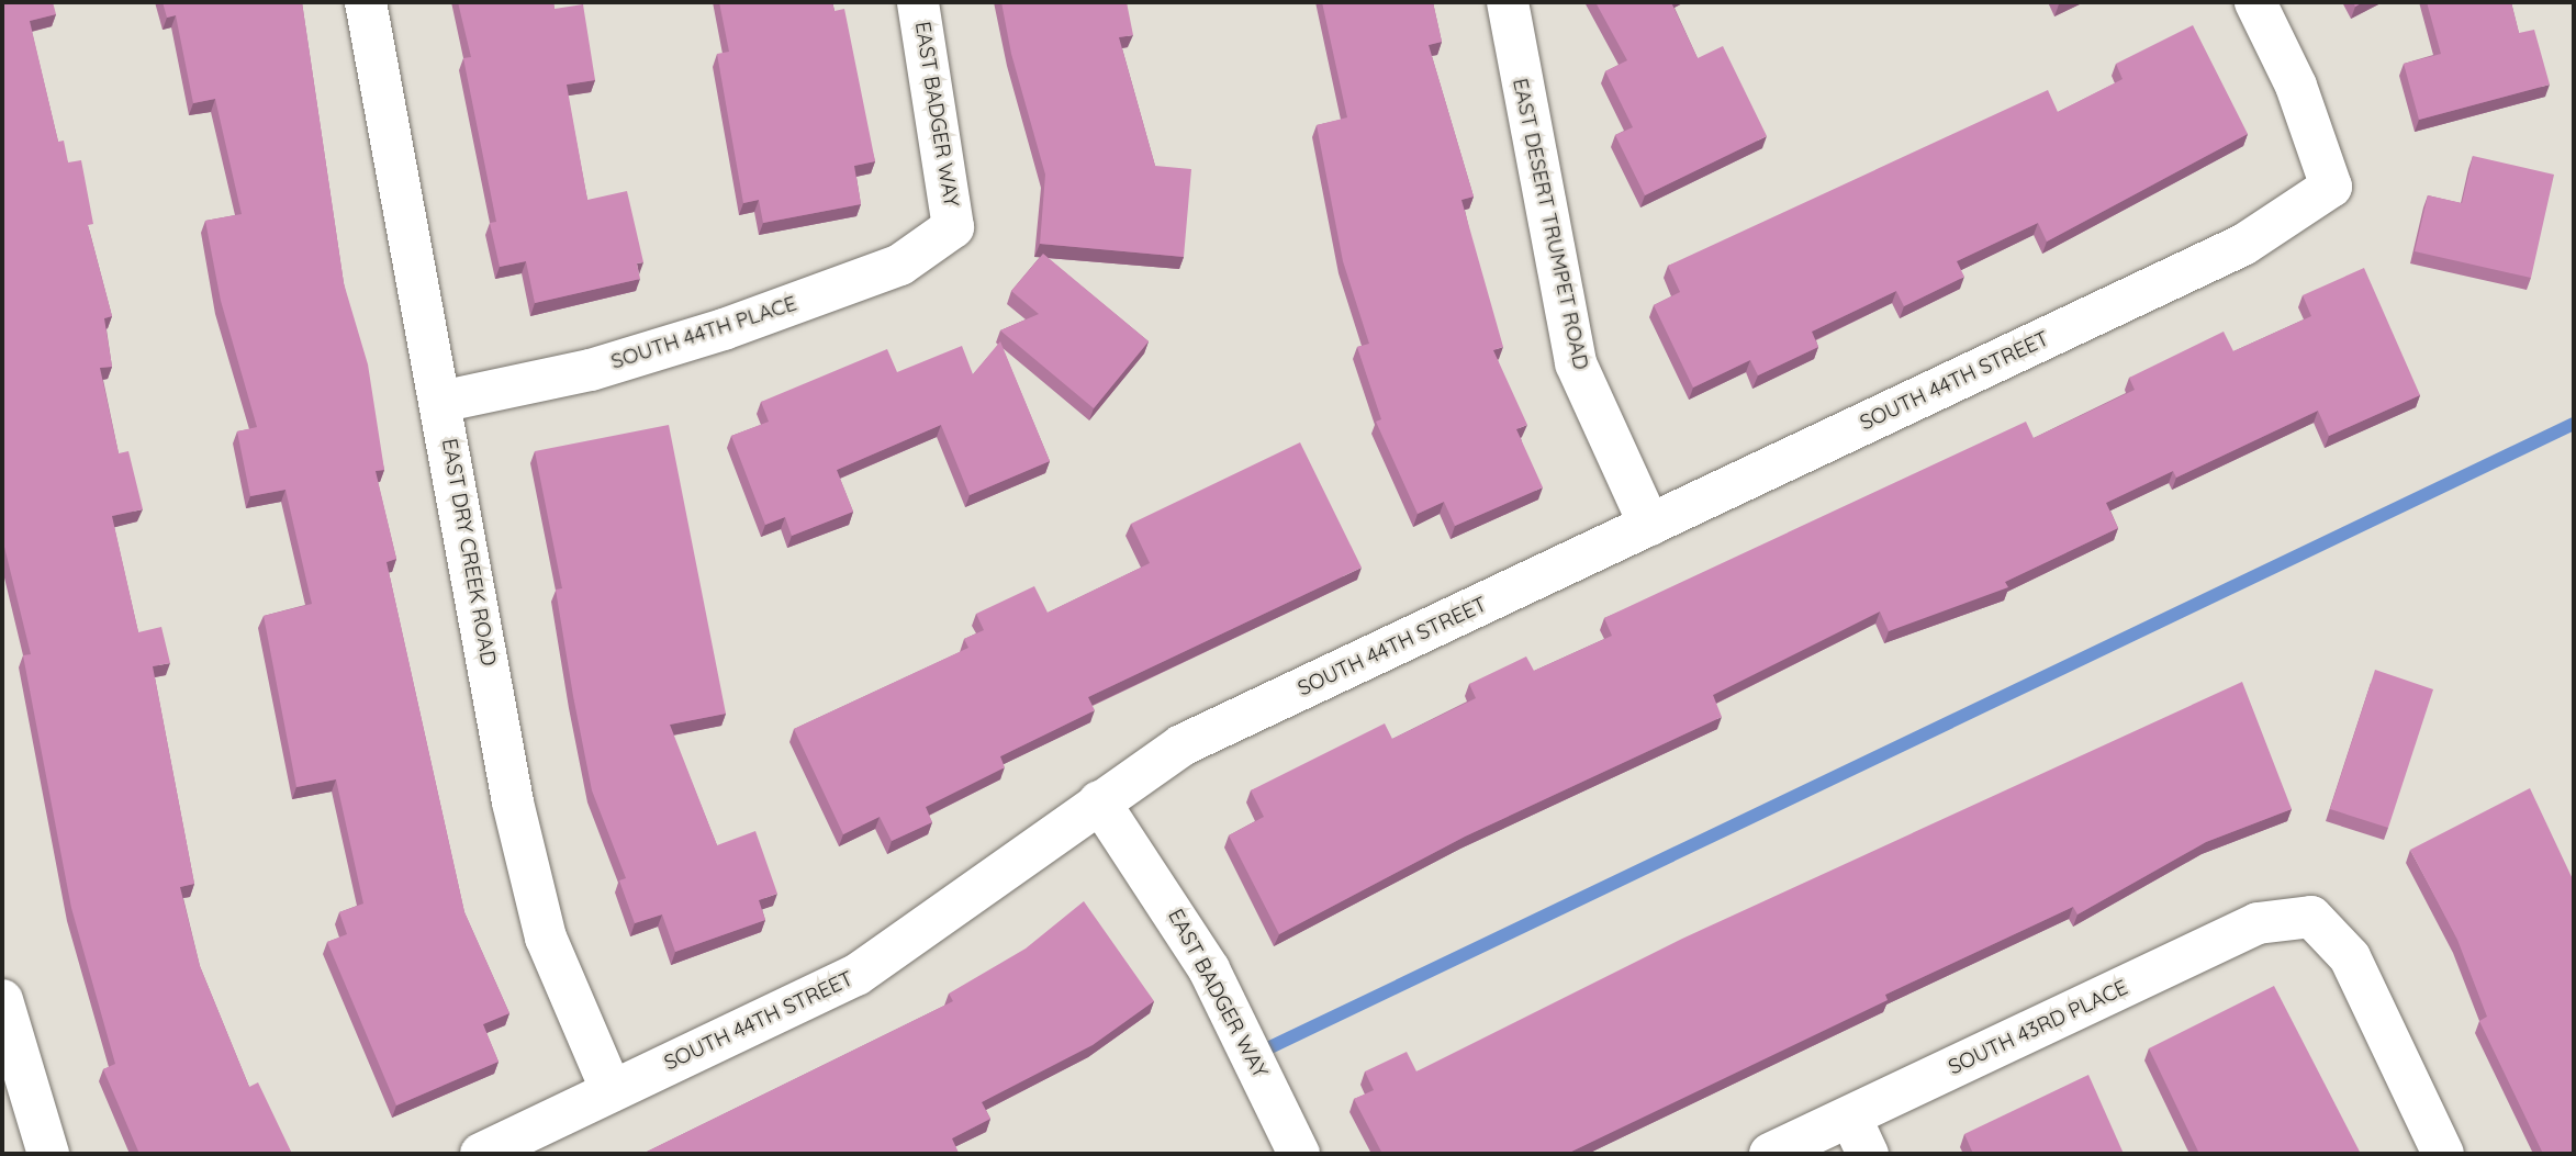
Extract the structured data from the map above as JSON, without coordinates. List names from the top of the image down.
{
  "streets": {
    "street": [
      "EAST BADGER WAY",
      "EAST DESERT TRUMPET ROAD",
      "SOUTH 44TH PLACE",
      "SOUTH 44TH STREET",
      "EAST DRY CREEK ROAD",
      "SOUTH 43RD PLACE"
    ]
  },
  "crossings": [
    ["EAST BADGER WAY", "SOUTH 44TH PLACE"],
    ["EAST BADGER WAY", "SOUTH 44TH STREET"],
    ["EAST DESERT TRUMPET ROAD", "SOUTH 44TH STREET"],
    ["SOUTH 44TH PLACE", "EAST DRY CREEK ROAD"],
    ["SOUTH 44TH STREET", "EAST DRY CREEK ROAD"]
  ]
}
